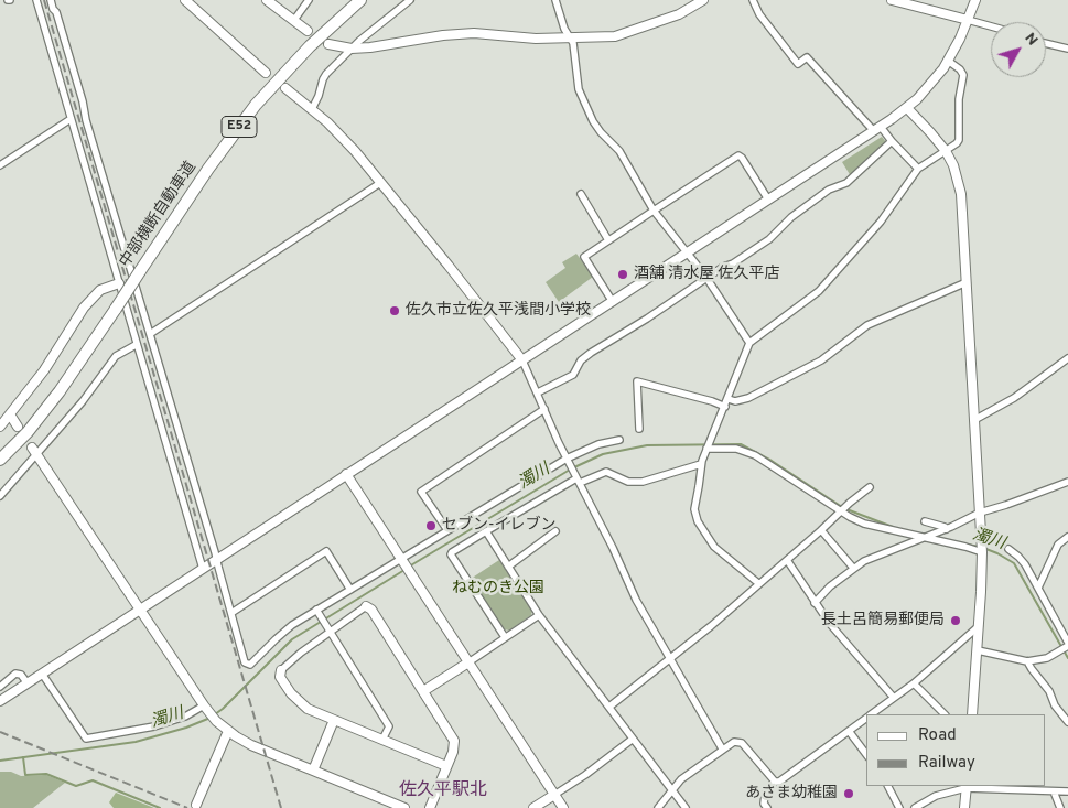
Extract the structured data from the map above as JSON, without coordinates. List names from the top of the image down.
{
  "streets": {
    "highway": ["E52", "中部横断自動車道"]
  },
  "districts": ["佐久平駅北"],
  "water": ["濁川"],
  "parks": ["ねむのき公園"],
  "places": [
    "酒舗 清水屋 佐久平店",
    "佐久市立佐久平浅間小学校",
    "セブン-イレブン",
    "長土呂簡易郵便局",
    "あさま幼稚園"
  ],
  "legend": ["Road", "Railway"],
  "north": "top right"
}
